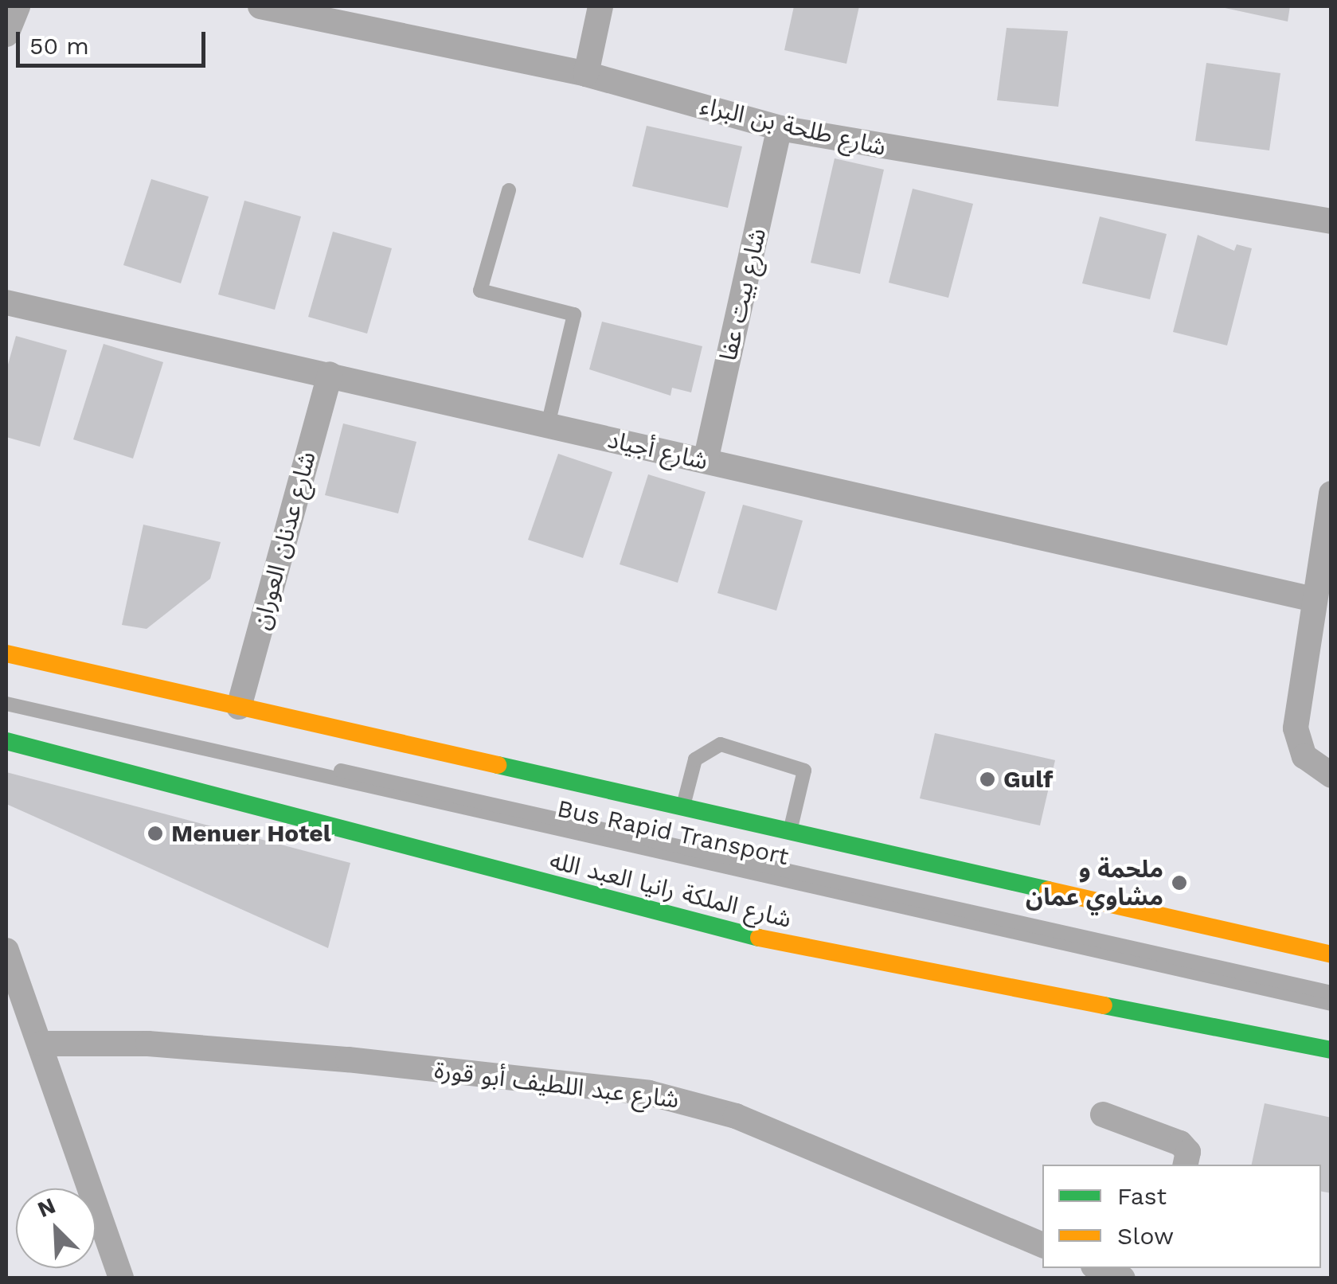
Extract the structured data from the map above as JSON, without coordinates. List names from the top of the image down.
{
  "streets": {
    "main road": ["شارع الملكة رانيا العبد الله"],
    "street": [
      "شارع طلحة بن البراء",
      "شارع بيت عفا",
      "شارع أجياد",
      "شارع عدنان العوران",
      "شارع عبد اللطيف أبو قورة"
    ],
    "lane": ["Bus Rapid Transport"]
  },
  "crossings": [
    ["شارع طلحة بن البراء", "شارع بيت عفا"],
    ["شارع بيت عفا", "شارع أجياد"],
    ["شارع أجياد", "شارع عدنان العوران"]
  ],
  "places": ["Gulf", "Menuer Hotel", "ملحمة و مشاوي عمان"],
  "legend": ["Fast", "Slow"],
  "scale_bar": "50 m",
  "north": "top left"
}
